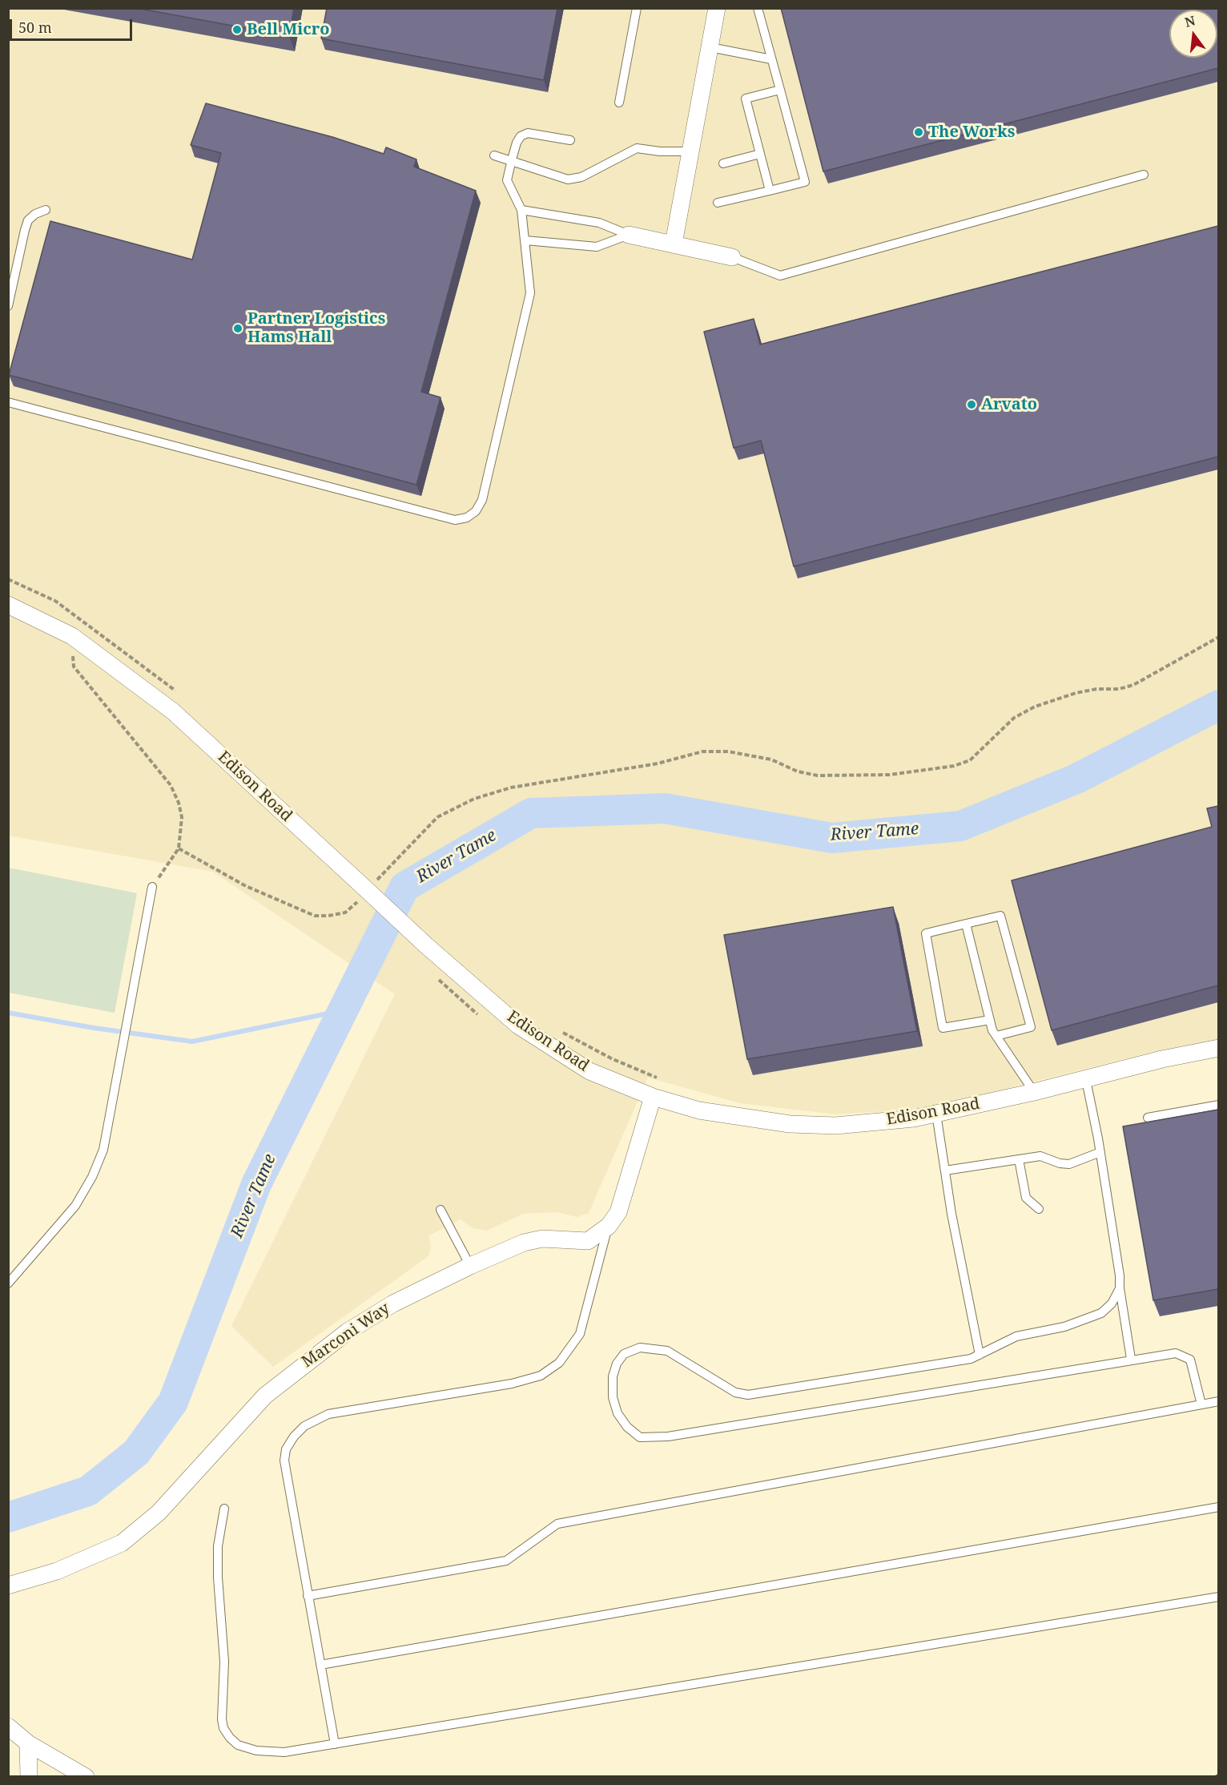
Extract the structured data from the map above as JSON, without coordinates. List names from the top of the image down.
{
  "streets": {
    "street": ["Edison Road", "Marconi Way"]
  },
  "crossings": [
    ["Edison Road", "Marconi Way"]
  ],
  "water": ["River Tame"],
  "places": [
    "Bell Micro",
    "The Works",
    "Partner Logistics Hams Hall",
    "Arvato"
  ],
  "scale_bar": "50 m",
  "north": "top"
}
